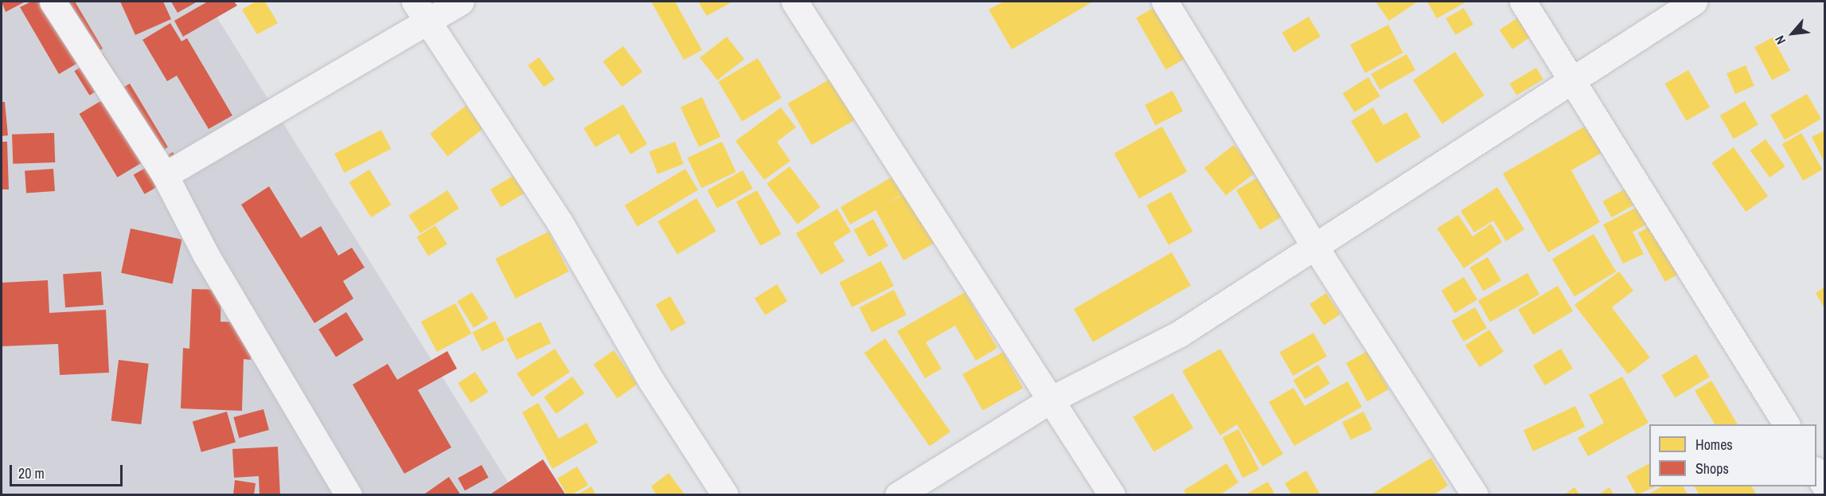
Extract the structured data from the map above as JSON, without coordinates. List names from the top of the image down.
{
  "legend": ["Homes", "Shops"],
  "scale_bar": "20 m",
  "north": "bottom left"
}
